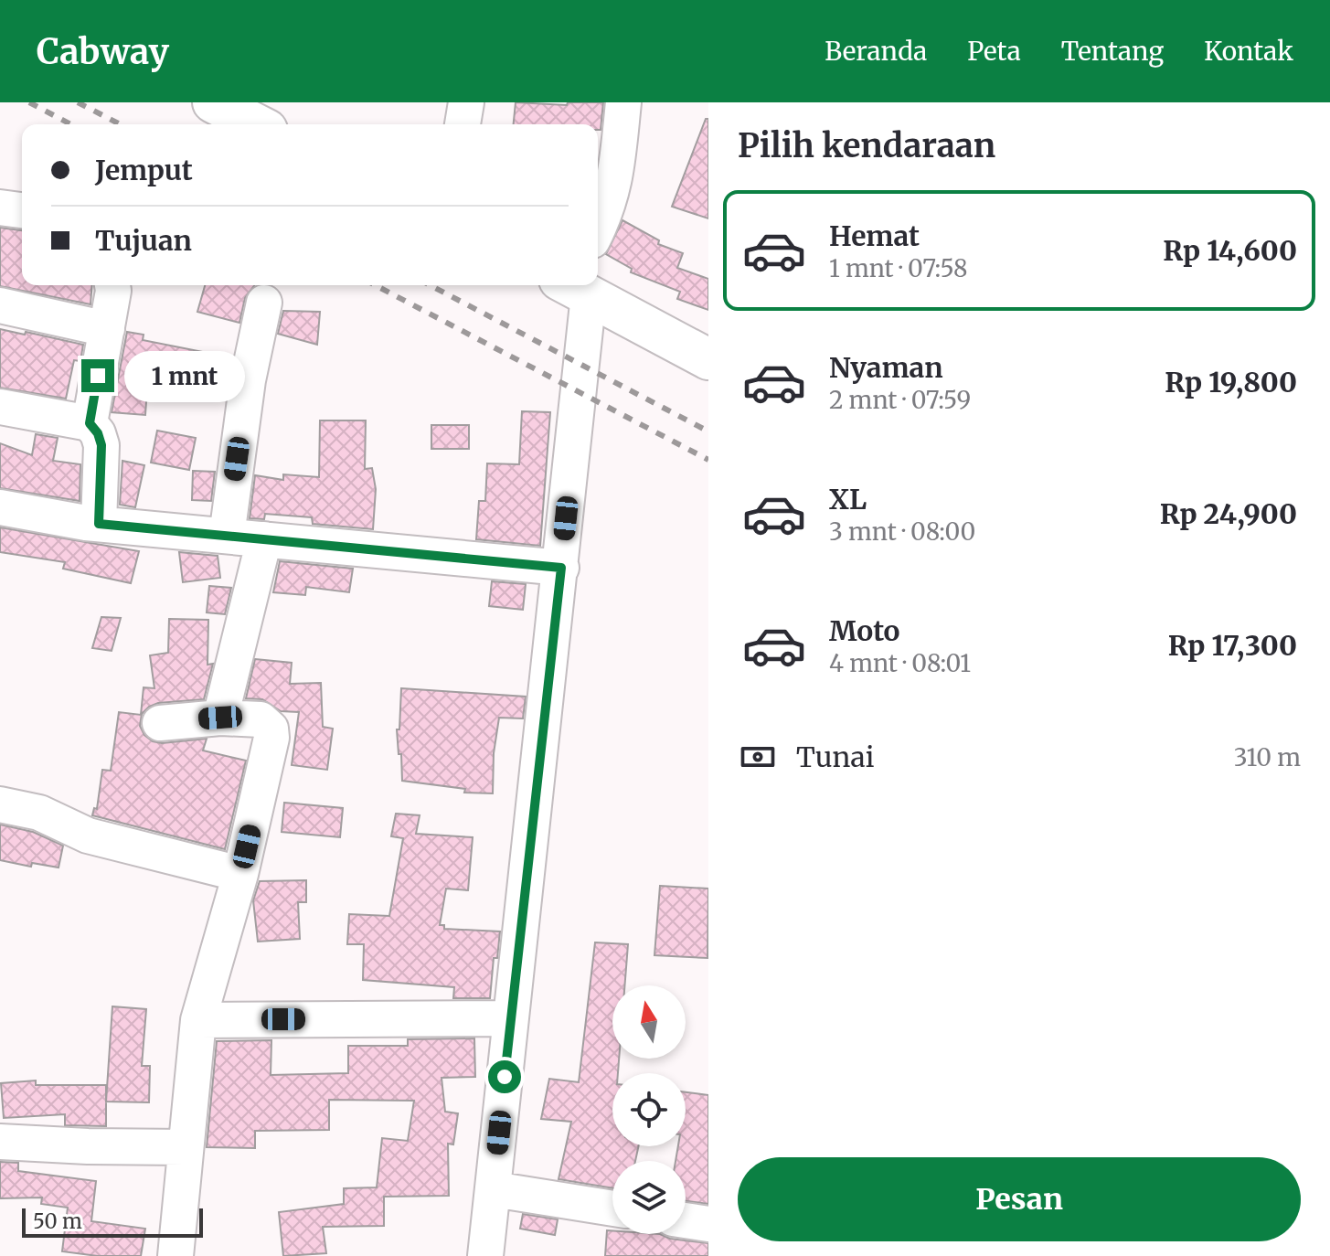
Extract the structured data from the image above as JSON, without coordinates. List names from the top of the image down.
{
  "scale_bar": "50 m",
  "north": "top",
  "page": {
    "header": "Cabway",
    "nav": [
      "Beranda",
      "Peta",
      "Tentang",
      "Kontak"
    ],
    "heading": "Pilih kendaraan",
    "banner": ["Jemput", "Tujuan"],
    "list": [
      {
        "name": "Hemat",
        "note": "1 mnt · 07:58",
        "value": "Rp 14,600"
      },
      {
        "name": "Nyaman",
        "note": "2 mnt · 07:59",
        "value": "Rp 19,800"
      },
      {
        "name": "XL",
        "note": "3 mnt · 08:00",
        "value": "Rp 24,900"
      },
      {
        "name": "Moto",
        "note": "4 mnt · 08:01",
        "value": "Rp 17,300"
      }
    ],
    "bubble": "1 mnt",
    "pay": ["Tunai", "310 m"],
    "buttons": "Pesan",
    "scale": "50 m"
  }
}
